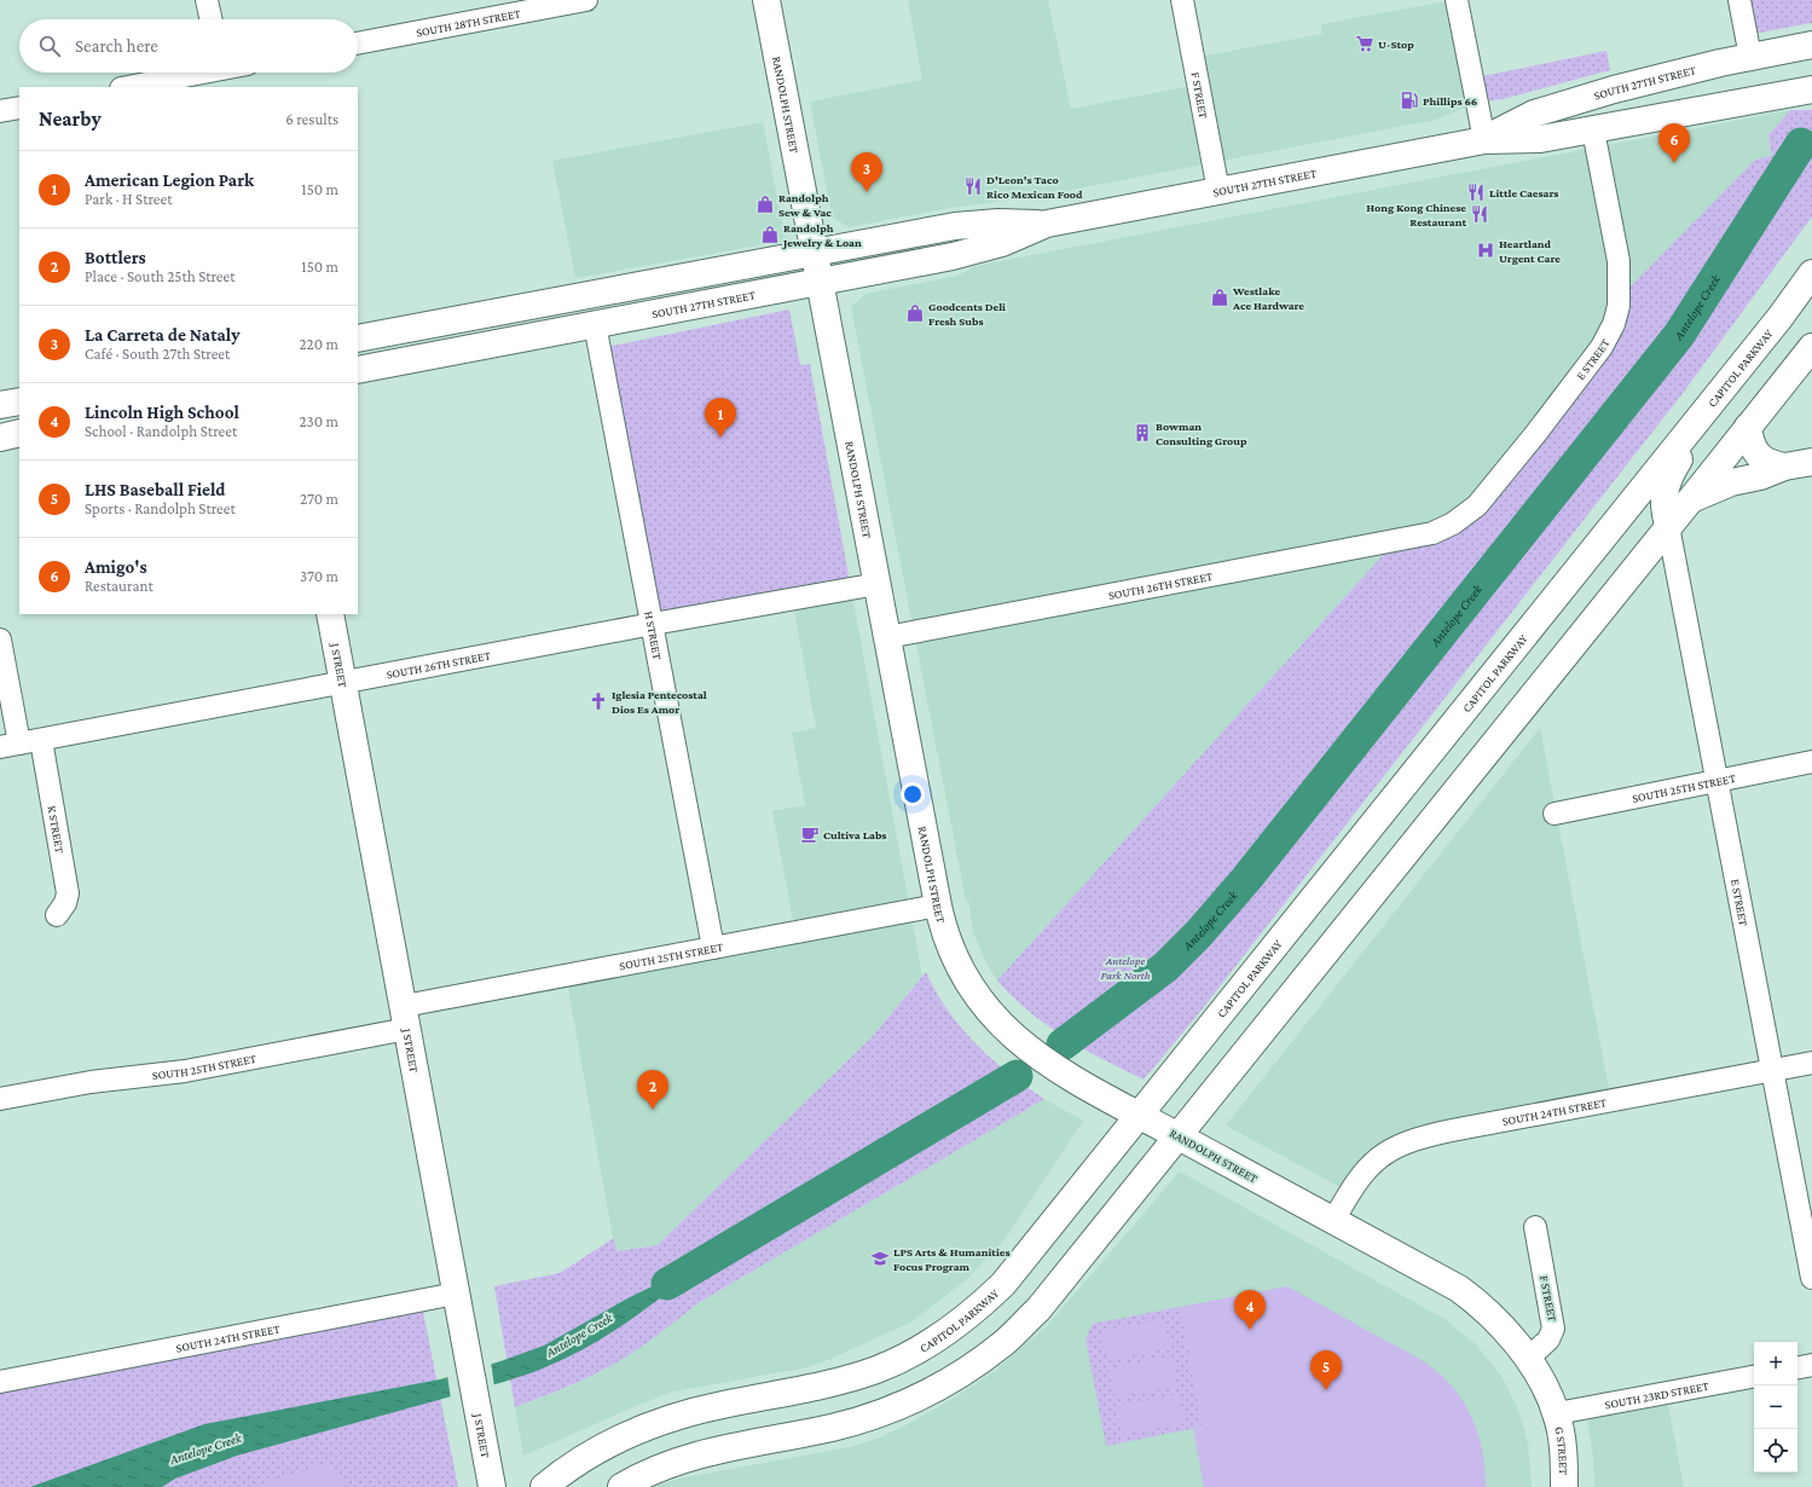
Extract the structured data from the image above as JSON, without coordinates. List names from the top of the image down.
{
  "streets": {
    "main road": [
      "SOUTH 27TH STREET",
      "RANDOLPH STREET",
      "CAPITOL PARKWAY",
      "J STREET",
      "G STREET"
    ],
    "street": [
      "SOUTH 28TH STREET",
      "F STREET",
      "E STREET",
      "SOUTH 26TH STREET",
      "H STREET",
      "SOUTH 25TH STREET",
      "K STREET",
      "SOUTH 24TH STREET",
      "SOUTH 23RD STREET"
    ]
  },
  "crossings": [
    ["SOUTH 27TH STREET", "F STREET"],
    ["SOUTH 27TH STREET", "RANDOLPH STREET"],
    ["SOUTH 27TH STREET", "E STREET"],
    ["SOUTH 27TH STREET", "H STREET"],
    ["F STREET", "RANDOLPH STREET"],
    ["RANDOLPH STREET", "CAPITOL PARKWAY"],
    ["RANDOLPH STREET", "SOUTH 26TH STREET"],
    ["RANDOLPH STREET", "SOUTH 25TH STREET"],
    ["RANDOLPH STREET", "SOUTH 24TH STREET"],
    ["RANDOLPH STREET", "SOUTH 23RD STREET"],
    ["RANDOLPH STREET", "G STREET"],
    ["E STREET", "SOUTH 26TH STREET"],
    ["E STREET", "SOUTH 25TH STREET"],
    ["E STREET", "SOUTH 24TH STREET"],
    ["SOUTH 26TH STREET", "H STREET"],
    ["SOUTH 26TH STREET", "J STREET"],
    ["SOUTH 26TH STREET", "K STREET"],
    ["H STREET", "SOUTH 25TH STREET"],
    ["J STREET", "SOUTH 25TH STREET"],
    ["J STREET", "SOUTH 24TH STREET"],
    ["SOUTH 23RD STREET", "G STREET"]
  ],
  "water": ["Antelope Creek"],
  "parks": ["Antelope Park North"],
  "places": {
    "supermarket": ["U-Stop"],
    "fuel station": ["Phillips 66"],
    "restaurant": ["D'Leon's Taco Rico Mexican Food", "Little Caesars", "Hong Kong Chinese Restaurant"],
    "shop": [
      "Randolph Sew & Vac",
      "Randolph Jewelry & Loan",
      "Westlake Ace Hardware",
      "Goodcents Deli Fresh Subs"
    ],
    "hospital": ["Heartland Urgent Care"],
    "building": ["Bowman Consulting Group"],
    "church": ["Iglesia Pentecostal Dios Es Amor"],
    "cafe": ["Cultiva Labs"],
    "school or university": ["LPS Arts & Humanities Focus Program"]
  },
  "page": {
    "search": "Search here",
    "heading": ["Nearby", "6 results"],
    "pins": [
      "6",
      "3",
      "1",
      "2",
      "4",
      "5"
    ],
    "list": [
      {
        "mark": "1",
        "name": "American Legion Park",
        "note": "Park · H Street",
        "value": "150 m"
      },
      {
        "mark": "2",
        "name": "Bottlers",
        "note": "Place · South 25th Street",
        "value": "150 m"
      },
      {
        "mark": "3",
        "name": "La Carreta de Nataly",
        "note": "Café · South 27th Street",
        "value": "220 m"
      },
      {
        "mark": "4",
        "name": "Lincoln High School",
        "note": "School · Randolph Street",
        "value": "230 m"
      },
      {
        "mark": "5",
        "name": "LHS Baseball Field",
        "note": "Sports · Randolph Street",
        "value": "270 m"
      },
      {
        "mark": "6",
        "name": "Amigo's",
        "note": "Restaurant",
        "value": "370 m"
      }
    ],
    "map_buttons": ["+", "−"]
  }
}
